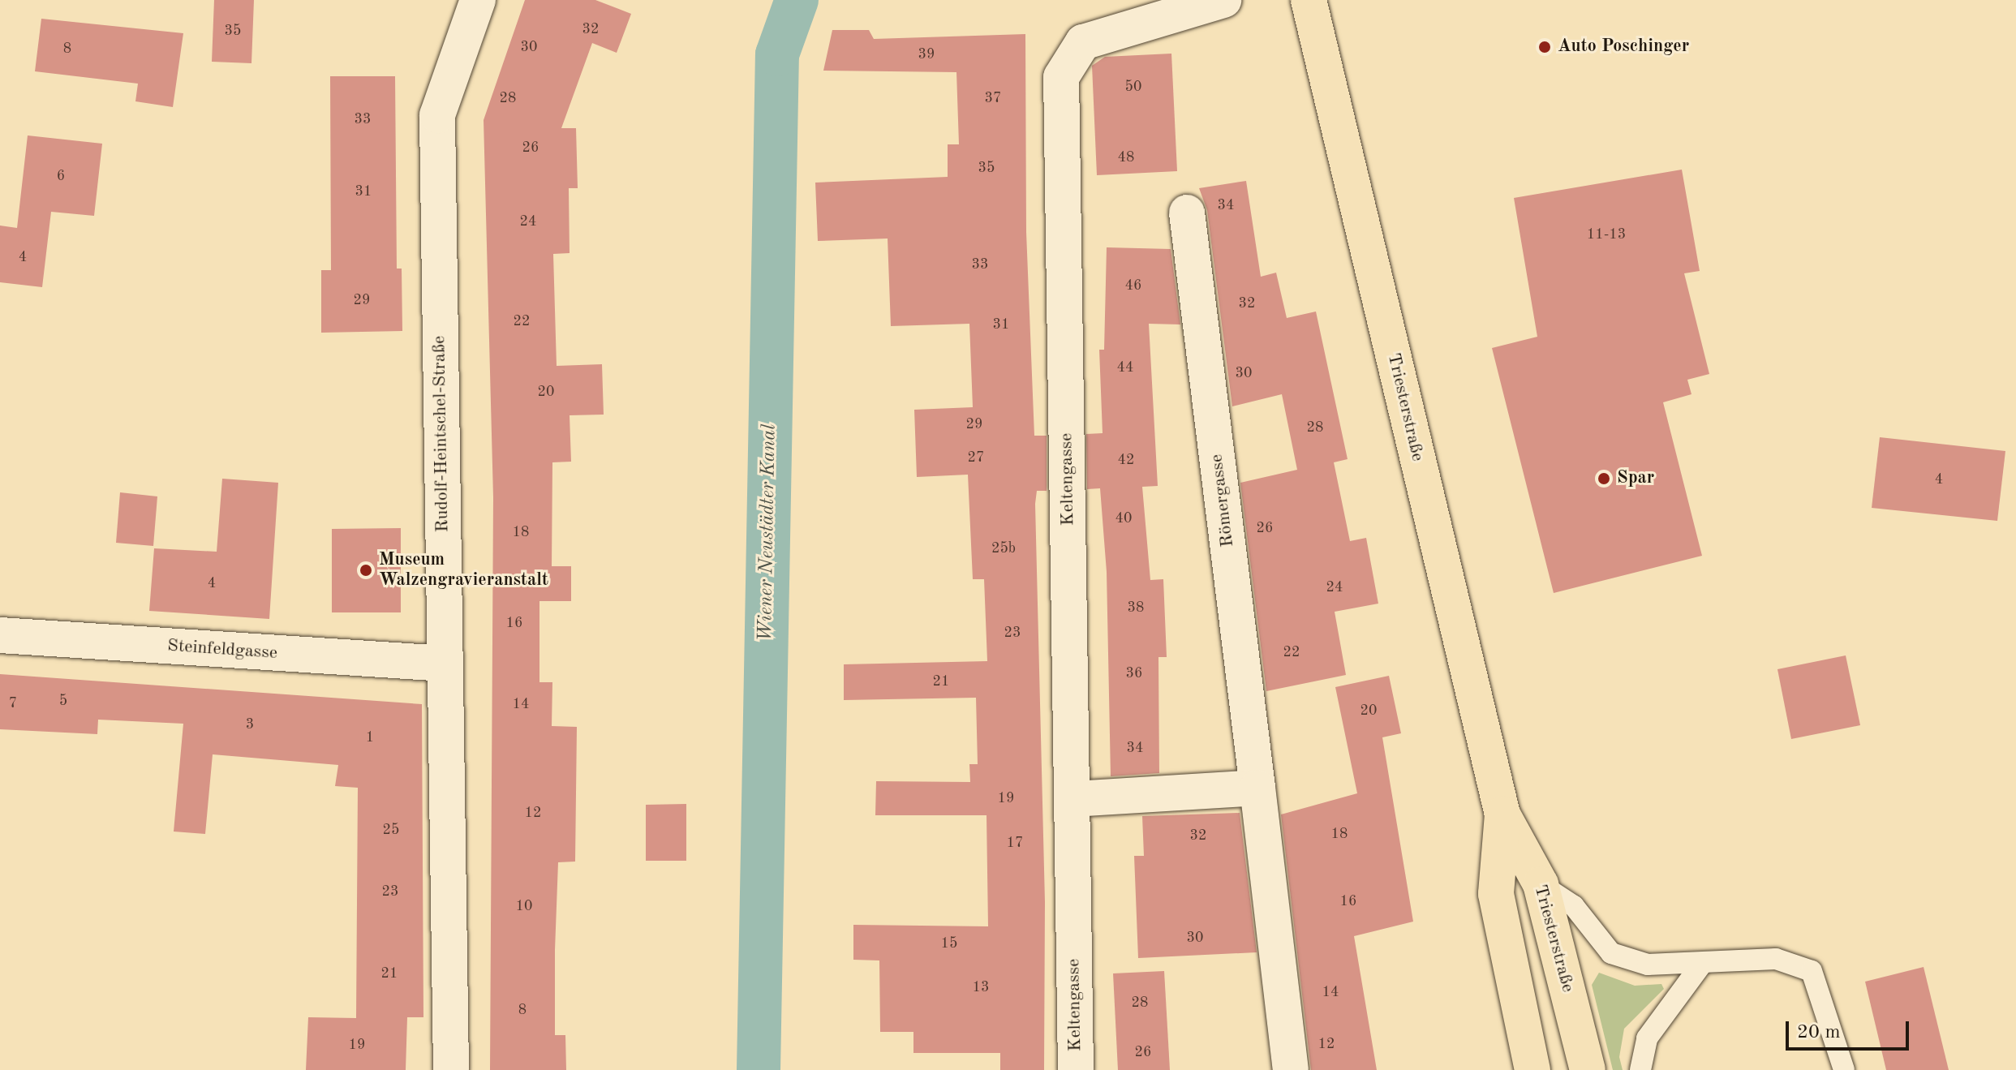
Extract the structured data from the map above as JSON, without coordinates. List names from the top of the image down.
{
  "streets": {
    "main road": ["Triesterstraße"],
    "street": [
      "Rudolf-Heintschel-Straße",
      "Keltengasse",
      "Römergasse",
      "Steinfeldgasse"
    ]
  },
  "crossings": [
    ["Rudolf-Heintschel-Straße", "Steinfeldgasse"]
  ],
  "water": ["Wiener Neustädter Kanal"],
  "places": ["Auto Poschinger", "Spar", "Museum Walzengravieranstalt"],
  "house_numbers": [
    "32",
    "35",
    "30",
    "8",
    "39",
    "50",
    "28",
    "37",
    "33",
    "26",
    "48",
    "35",
    "6",
    "31",
    "34",
    "24",
    "11-13",
    "4",
    "33",
    "46",
    "29",
    "32",
    "22",
    "31",
    "44",
    "30",
    "20",
    "29",
    "28",
    "27",
    "42",
    "4",
    "40",
    "26",
    "18",
    "25b",
    "4",
    "24",
    "38",
    "16",
    "23",
    "22",
    "36",
    "21",
    "5",
    "7",
    "14",
    "20",
    "3",
    "1",
    "34",
    "19",
    "12",
    "25",
    "18",
    "32",
    "17",
    "23",
    "16",
    "10",
    "30",
    "15",
    "21",
    "13",
    "14",
    "28",
    "8",
    "12",
    "19",
    "26"
  ],
  "scale_bar": "20 m"
}
